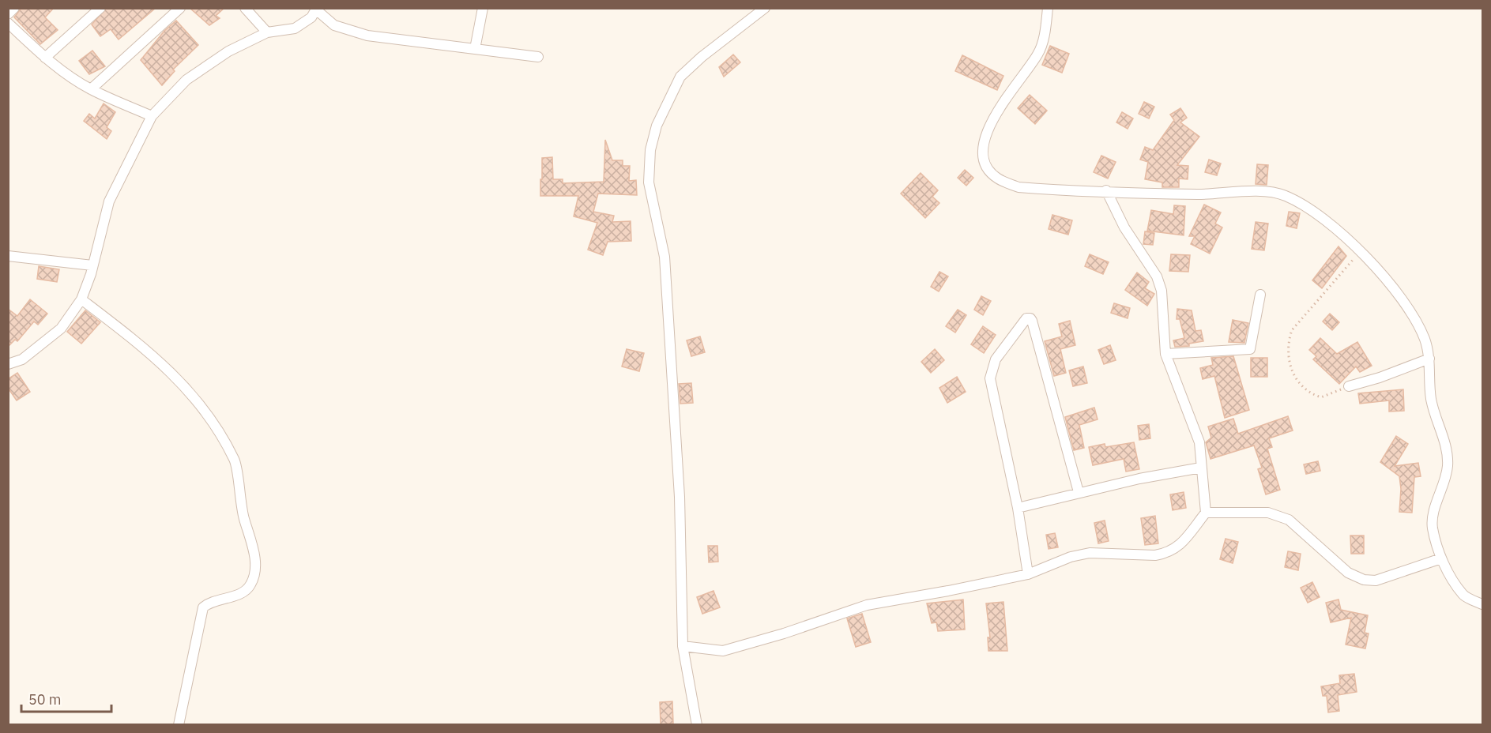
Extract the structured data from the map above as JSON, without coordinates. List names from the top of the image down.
{
  "scale_bar": "50 m"
}
